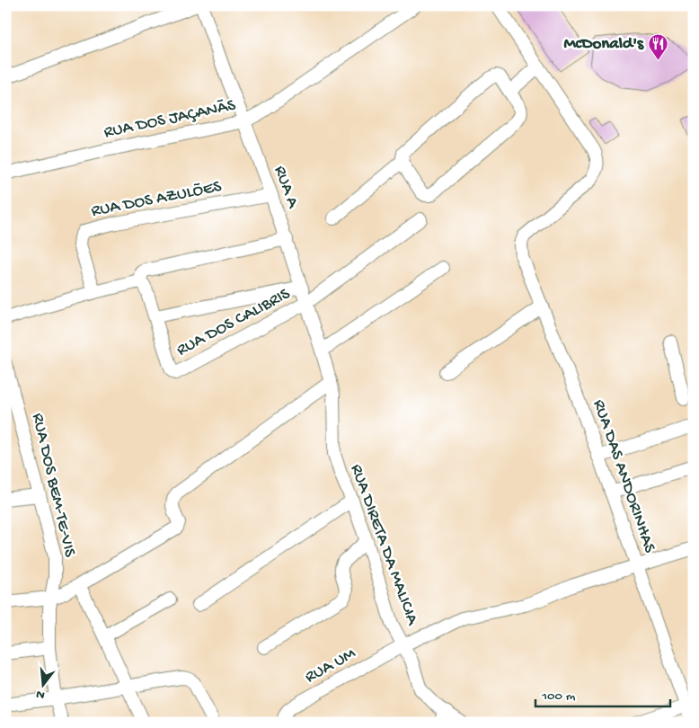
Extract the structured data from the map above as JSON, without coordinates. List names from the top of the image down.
{
  "streets": {
    "street": [
      "RUA DOS JAÇANÃS",
      "RUA A",
      "RUA DOS AZULÕES",
      "RUA DOS CALIBRIS",
      "RUA DAS ANDORINHAS",
      "RUA DOS BEM-TE-VIS",
      "RUA DIRETA DA MALICIA",
      "RUA UM"
    ]
  },
  "crossings": [
    ["RUA DOS JAÇANÃS", "RUA A"],
    ["RUA A", "RUA DOS AZULÕES"],
    ["RUA A", "RUA DOS CALIBRIS"],
    ["RUA A", "RUA DIRETA DA MALICIA"],
    ["RUA DAS ANDORINHAS", "RUA UM"],
    ["RUA DIRETA DA MALICIA", "RUA UM"]
  ],
  "places": {
    "restaurant": ["McDonald's"]
  },
  "scale_bar": "100 m",
  "north": "bottom"
}
